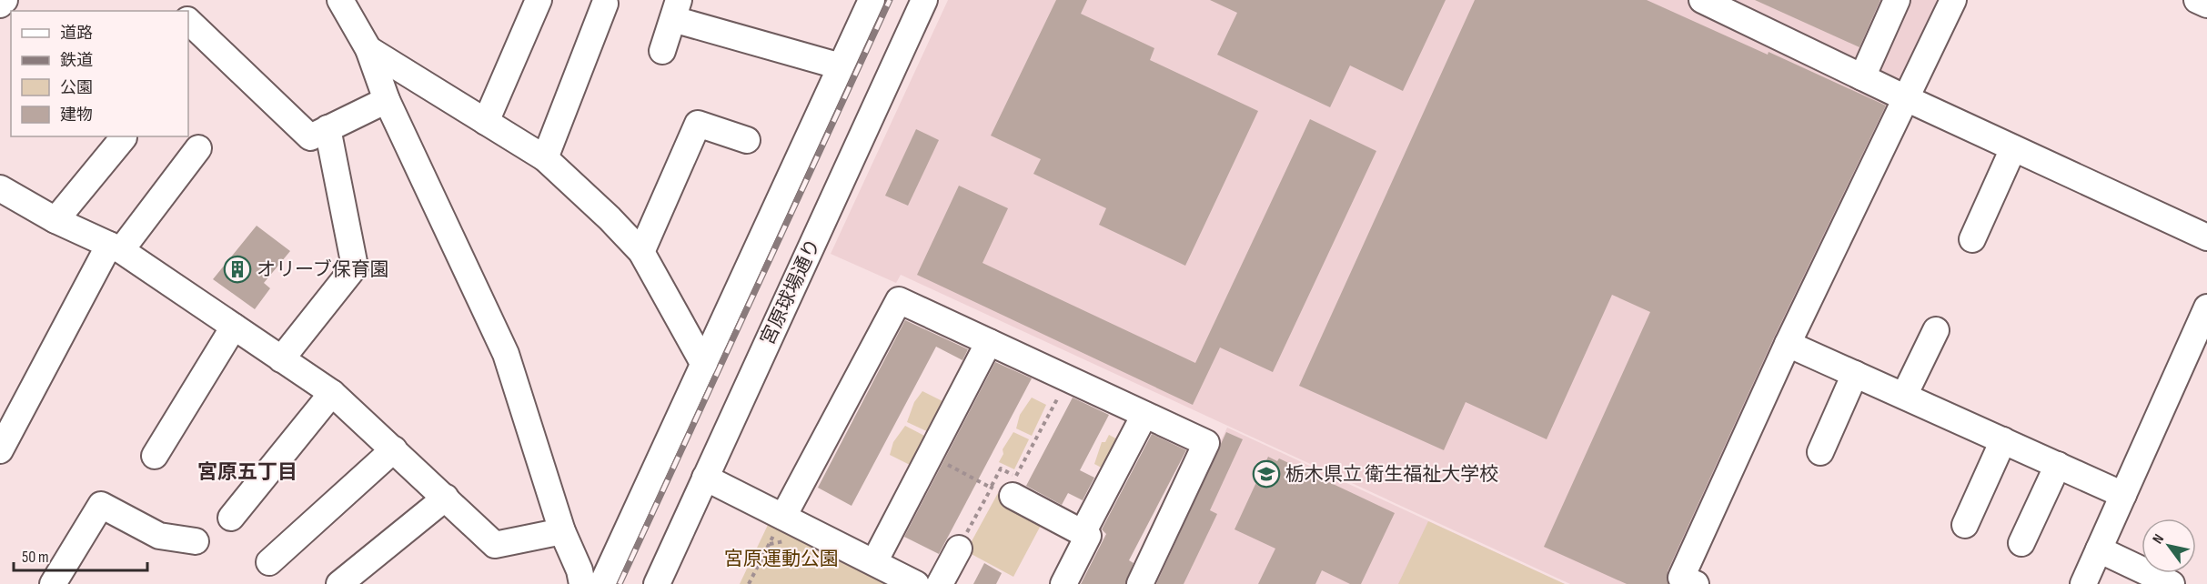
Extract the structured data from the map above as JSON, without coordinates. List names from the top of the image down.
{
  "streets": {
    "street": ["宮原球場通り"]
  },
  "districts": ["宮原五丁目"],
  "parks": ["宮原運動公園"],
  "places": {
    "building": ["オリーブ保育園"],
    "school or university": ["栃木県立 衛生福祉大学校"]
  },
  "legend": [
    "道路",
    "鉄道",
    "公園",
    "建物"
  ],
  "scale_bar": "50 m",
  "north": "top left"
}
